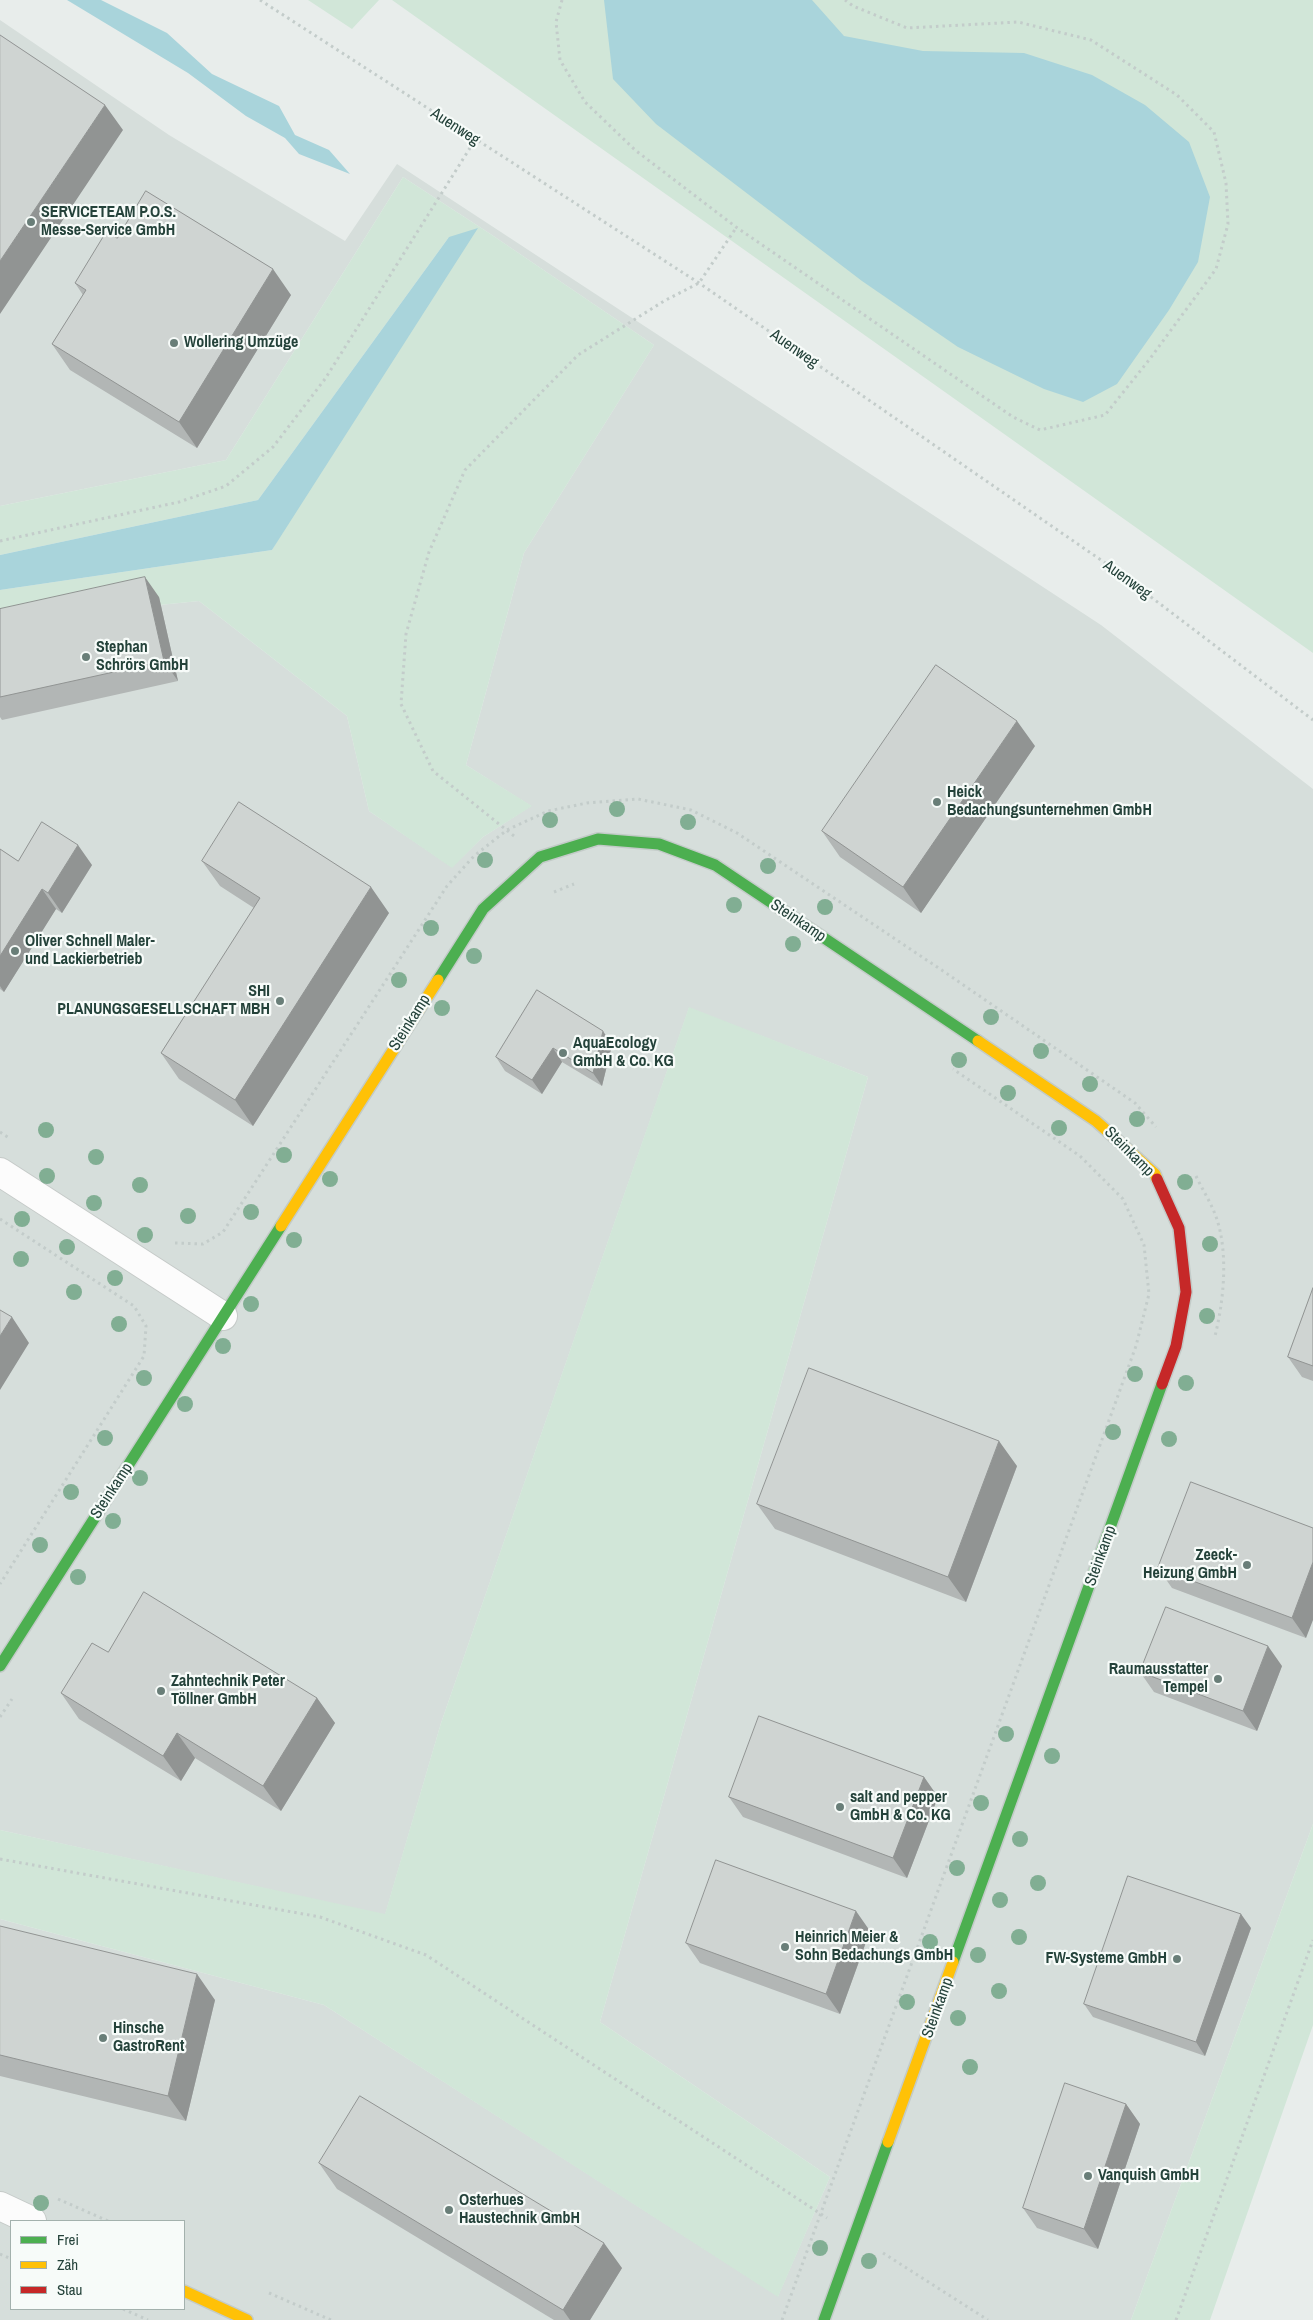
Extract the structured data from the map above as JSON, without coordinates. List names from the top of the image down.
{
  "streets": {
    "street": ["Steinkamp"],
    "path": ["Auenweg"]
  },
  "places": [
    "SERVICETEAM P.O.S. Messe-Service GmbH",
    "Wollering Umzüge",
    "Stephan Schrörs GmbH",
    "Heick Bedachungsunternehmen GmbH",
    "Oliver Schnell Maler- und Lackierbetrieb",
    "SHI PLANUNGSGESELLSCHAFT MBH",
    "AquaEcology GmbH & Co. KG",
    "Zeeck- Heizung GmbH",
    "Raumausstatter Tempel",
    "Zahntechnik Peter Töllner GmbH",
    "salt and pepper GmbH & Co. KG",
    "Heinrich Meier & Sohn Bedachungs GmbH",
    "FW-Systeme GmbH",
    "Hinsche GastroRent",
    "Vanquish GmbH",
    "Osterhues Haustechnik GmbH"
  ],
  "legend": ["Frei", "Zäh", "Stau"]
}
